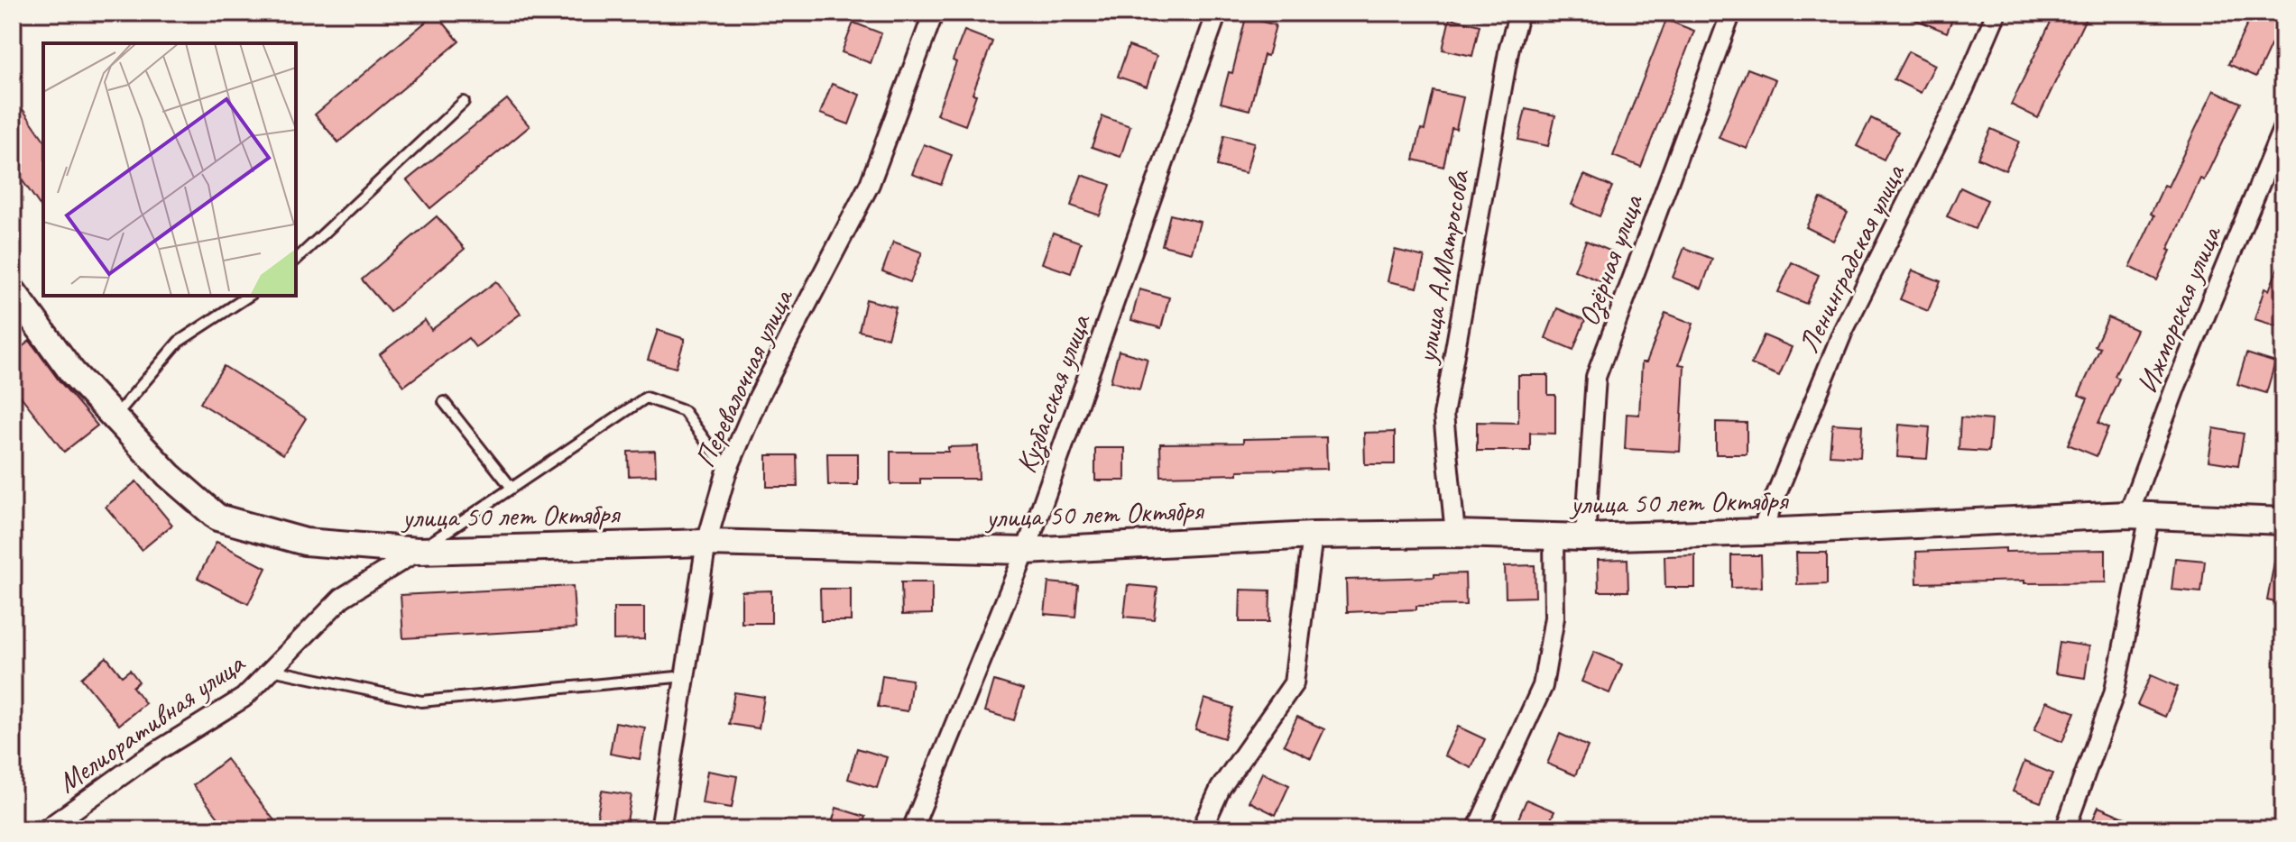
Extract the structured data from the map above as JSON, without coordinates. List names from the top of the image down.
{
  "streets": {
    "main road": ["улица 50 лет Октября"],
    "street": [
      "Ленинградская улица",
      "Озёрная улица",
      "улица А.Матросова",
      "Ижморская улица",
      "Перевалочная улица",
      "Кузбасская улица",
      "Мелиоративная улица"
    ]
  },
  "crossings": [
    ["Ленинградская улица", "улица 50 лет Октября"],
    ["Озёрная улица", "улица 50 лет Октября"],
    ["улица А.Матросова", "улица 50 лет Октября"],
    ["Ижморская улица", "улица 50 лет Октября"],
    ["Перевалочная улица", "улица 50 лет Октября"],
    ["Кузбасская улица", "улица 50 лет Октября"],
    ["улица 50 лет Октября", "Мелиоративная улица"]
  ]
}
